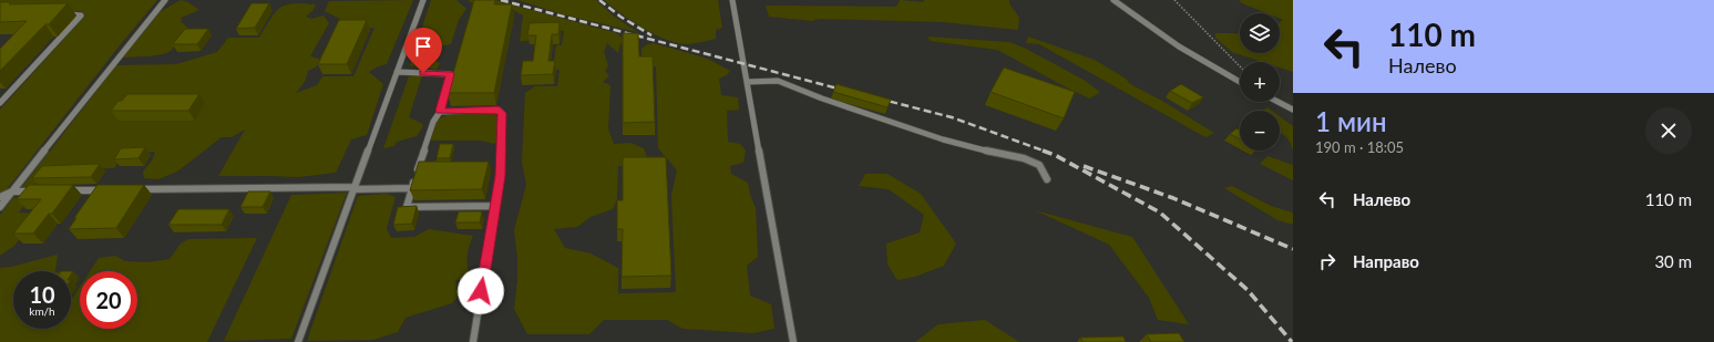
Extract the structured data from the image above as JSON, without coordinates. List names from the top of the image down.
{
  "page": {
    "turn": ["110 m", "Налево"],
    "map_buttons": ["+", "−"],
    "heading": ["1 мин", "190 m · 18:05"],
    "list": [
      {
        "name": "Налево",
        "value": "110 m"
      },
      {
        "name": "Направо",
        "value": "30 m"
      }
    ],
    "speed": "10 km/h",
    "limit": "20"
  }
}
